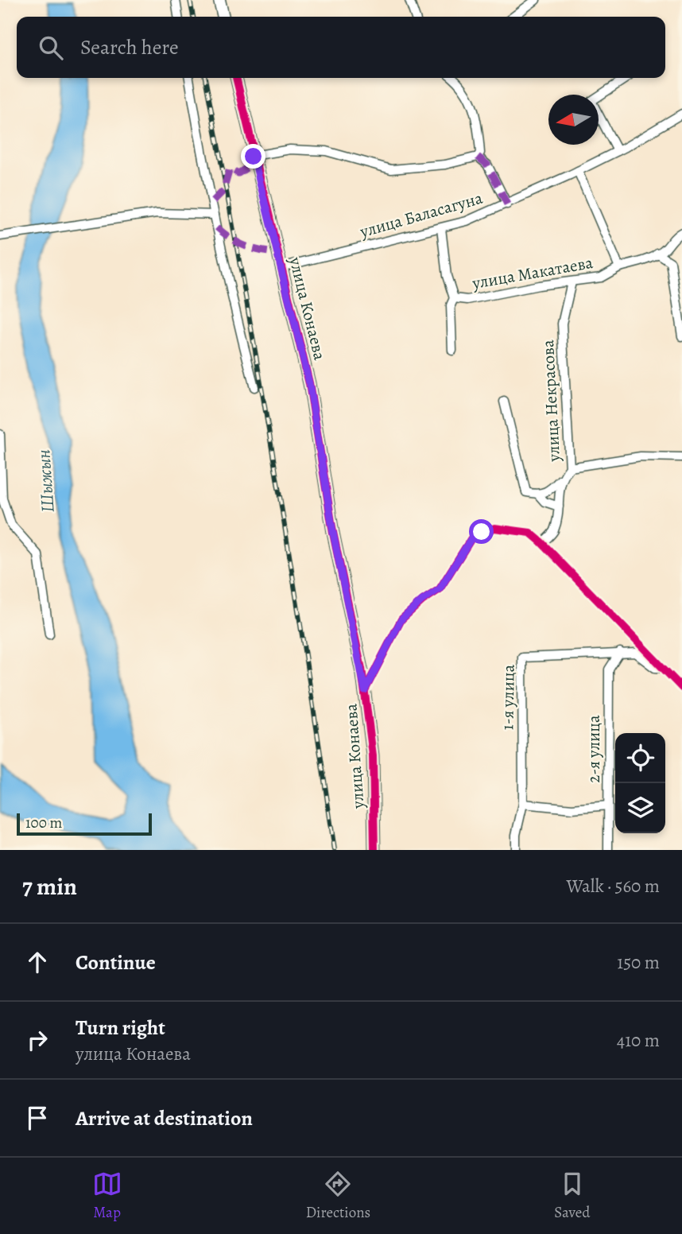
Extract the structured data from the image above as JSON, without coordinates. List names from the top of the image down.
{
  "streets": {
    "street": [
      "улица Баласагуна",
      "улица Макатаева",
      "улица Конаева",
      "улица Некрасова",
      "1-я улица",
      "2-я улица"
    ]
  },
  "crossings": [
    ["улица Баласагуна", "улица Макатаева"],
    ["улица Баласагуна", "улица Конаева"],
    ["улица Макатаева", "улица Некрасова"],
    ["1-я улица", "2-я улица"]
  ],
  "water": ["Шыжын"],
  "scale_bar": "100 m",
  "north": "left",
  "page": {
    "search": "Search here",
    "scale": "100 m",
    "heading": ["7 min", "Walk · 560 m"],
    "list": [
      ["Continue", "150 m"],
      ["Turn right", "улица Конаева", "410 m"],
      "Arrive at destination"
    ],
    "nav": ["Map", "Directions", "Saved"]
  }
}
